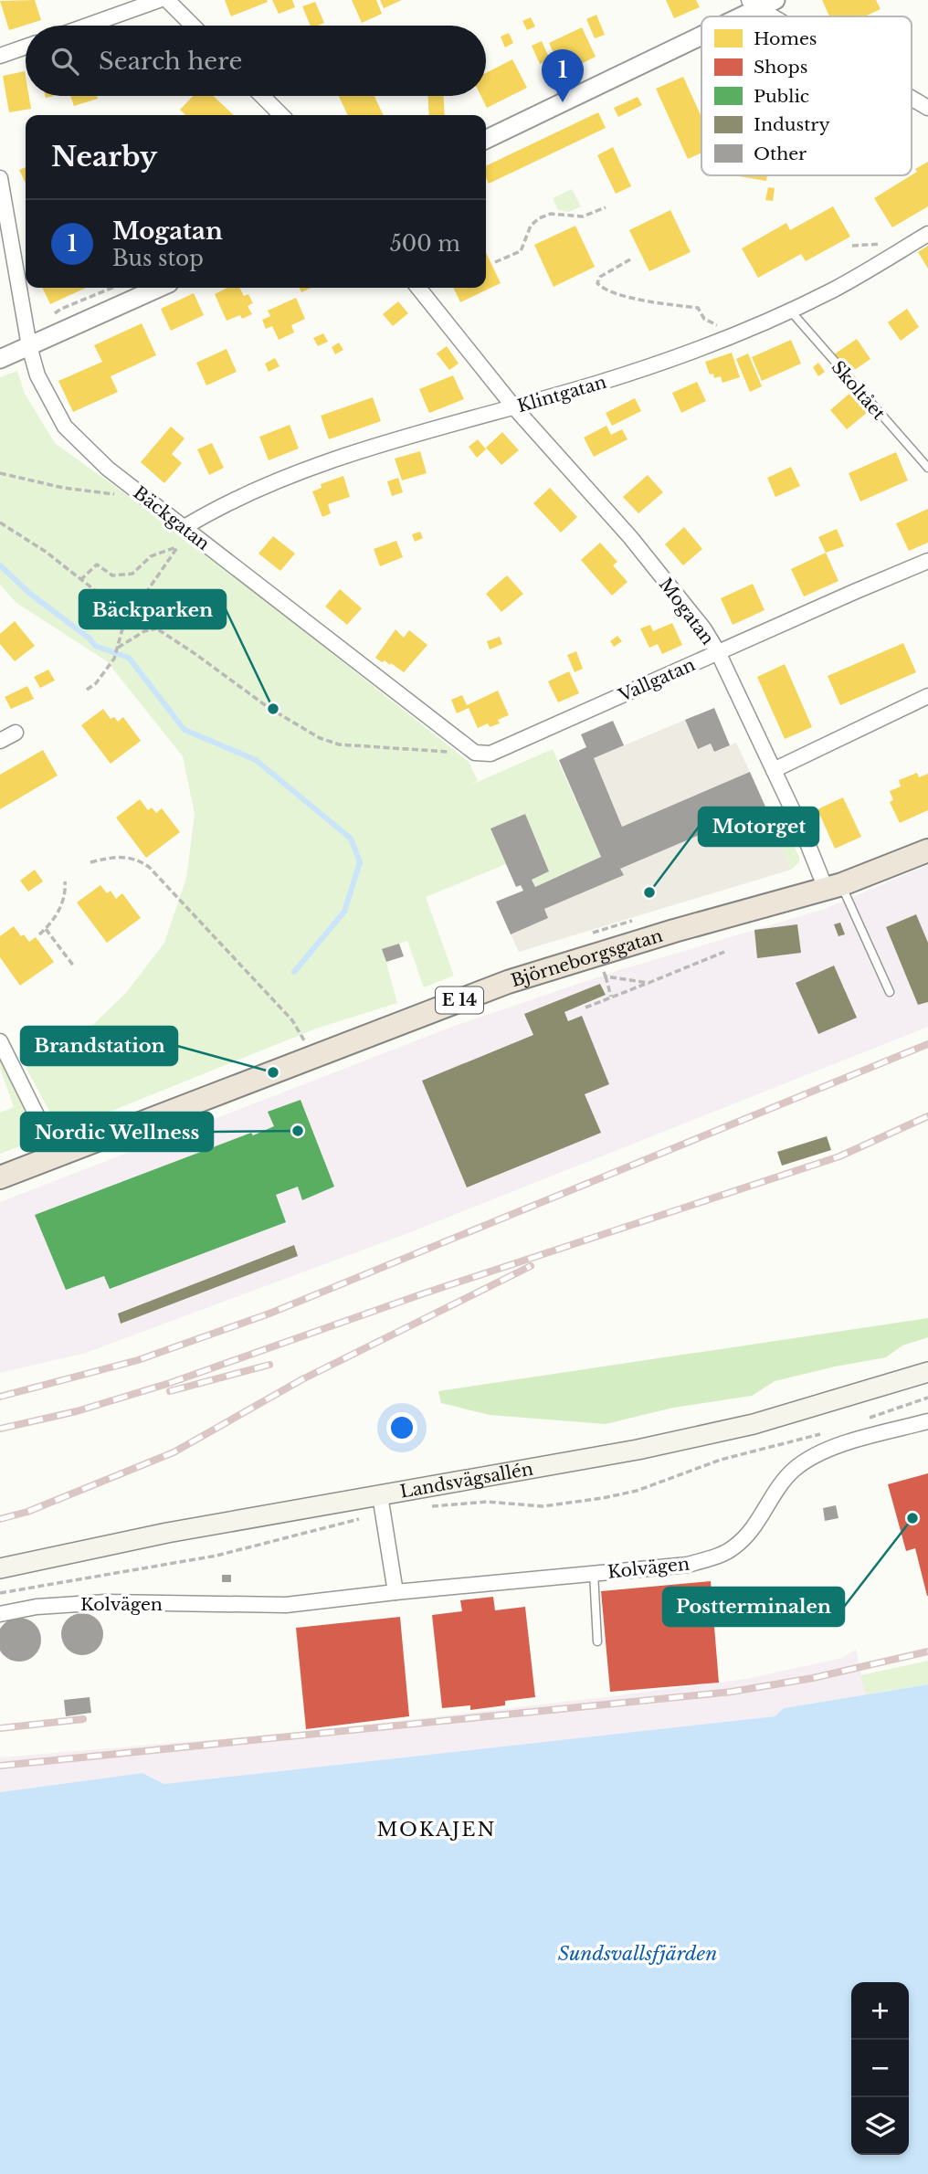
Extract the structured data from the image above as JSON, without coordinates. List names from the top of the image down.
{
  "streets": {
    "highway": ["Björneborgsgatan", "E 14"],
    "main road": ["Landsvägsallén"],
    "street": [
      "Klintgatan",
      "Bäckgatan",
      "Mogatan",
      "Vallgatan",
      "Kolvägen"
    ],
    "lane": ["Skoltået"]
  },
  "crossings": [
    ["Skoltået", "Klintgatan"],
    ["Klintgatan", "Bäckgatan"],
    ["Klintgatan", "Mogatan"],
    ["Bäckgatan", "Vallgatan"],
    ["Mogatan", "Vallgatan"],
    ["Mogatan", "Björneborgsgatan"]
  ],
  "districts": ["MOKAJEN"],
  "water": ["Sundsvallsfjärden"],
  "places": [
    "Bäckparken",
    "Motorget",
    "Brandstation",
    "Nordic Wellness",
    "Postterminalen"
  ],
  "legend": [
    "Homes",
    "Shops",
    "Public",
    "Industry",
    "Other"
  ],
  "page": {
    "search": "Search here",
    "pins": "1",
    "heading": "Nearby",
    "list": [
      {
        "mark": "1",
        "name": "Mogatan",
        "note": "Bus stop",
        "value": "500 m"
      }
    ],
    "map_buttons": ["+", "−"]
  }
}
